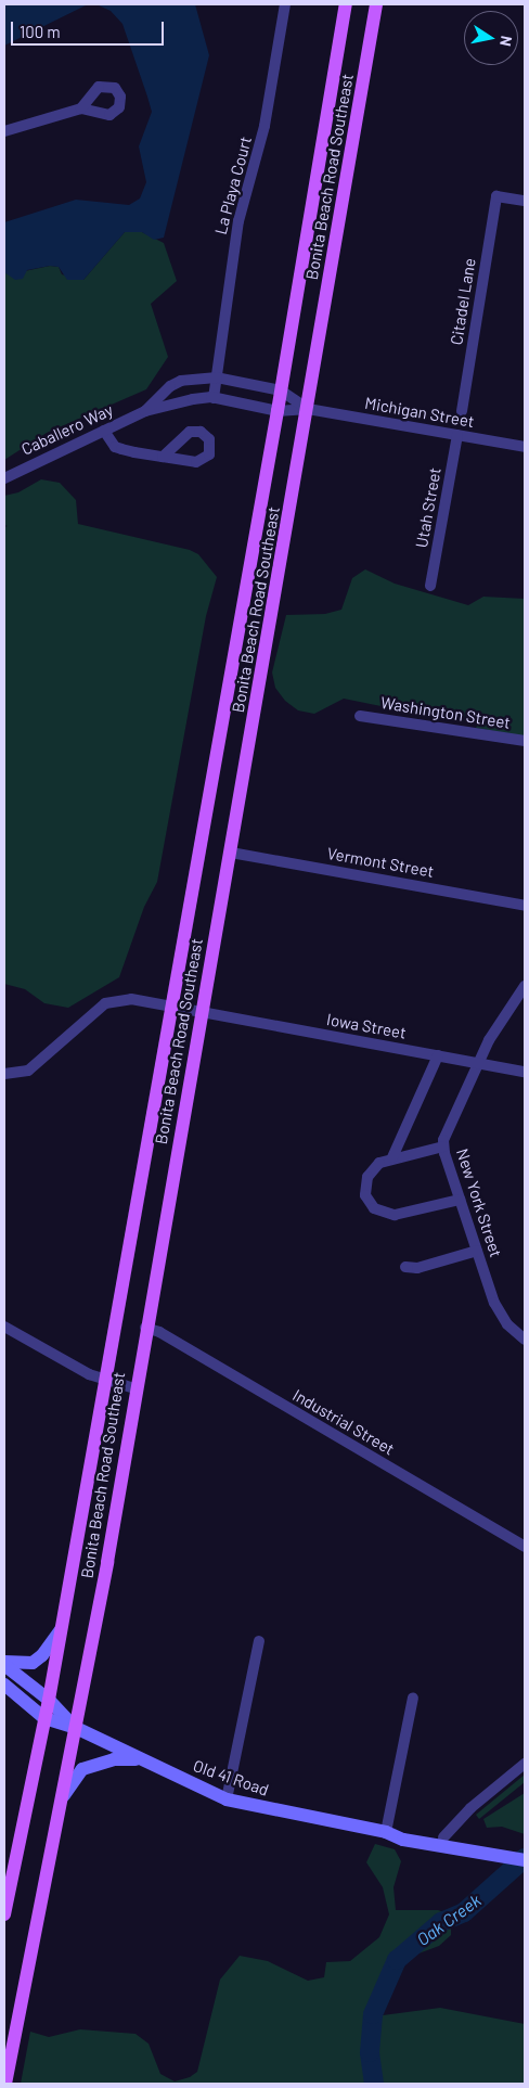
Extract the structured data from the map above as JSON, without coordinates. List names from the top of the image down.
{
  "streets": {
    "main road": ["Bonita Beach Road Southeast"],
    "street": [
      "La Playa Court",
      "Citadel Lane",
      "Michigan Street",
      "Caballero Way",
      "Utah Street",
      "Washington Street",
      "Vermont Street",
      "Iowa Street",
      "New York Street",
      "Industrial Street",
      "Old 41 Road"
    ]
  },
  "crossings": [
    ["Bonita Beach Road Southeast", "Michigan Street"],
    ["Bonita Beach Road Southeast", "Caballero Way"],
    ["Bonita Beach Road Southeast", "Vermont Street"],
    ["Bonita Beach Road Southeast", "Iowa Street"],
    ["Bonita Beach Road Southeast", "Industrial Street"],
    ["Bonita Beach Road Southeast", "Old 41 Road"],
    ["La Playa Court", "Caballero Way"],
    ["Michigan Street", "Caballero Way"],
    ["Michigan Street", "Utah Street"],
    ["Iowa Street", "New York Street"]
  ],
  "water": ["Oak Creek"],
  "scale_bar": "100 m",
  "north": "right"
}
